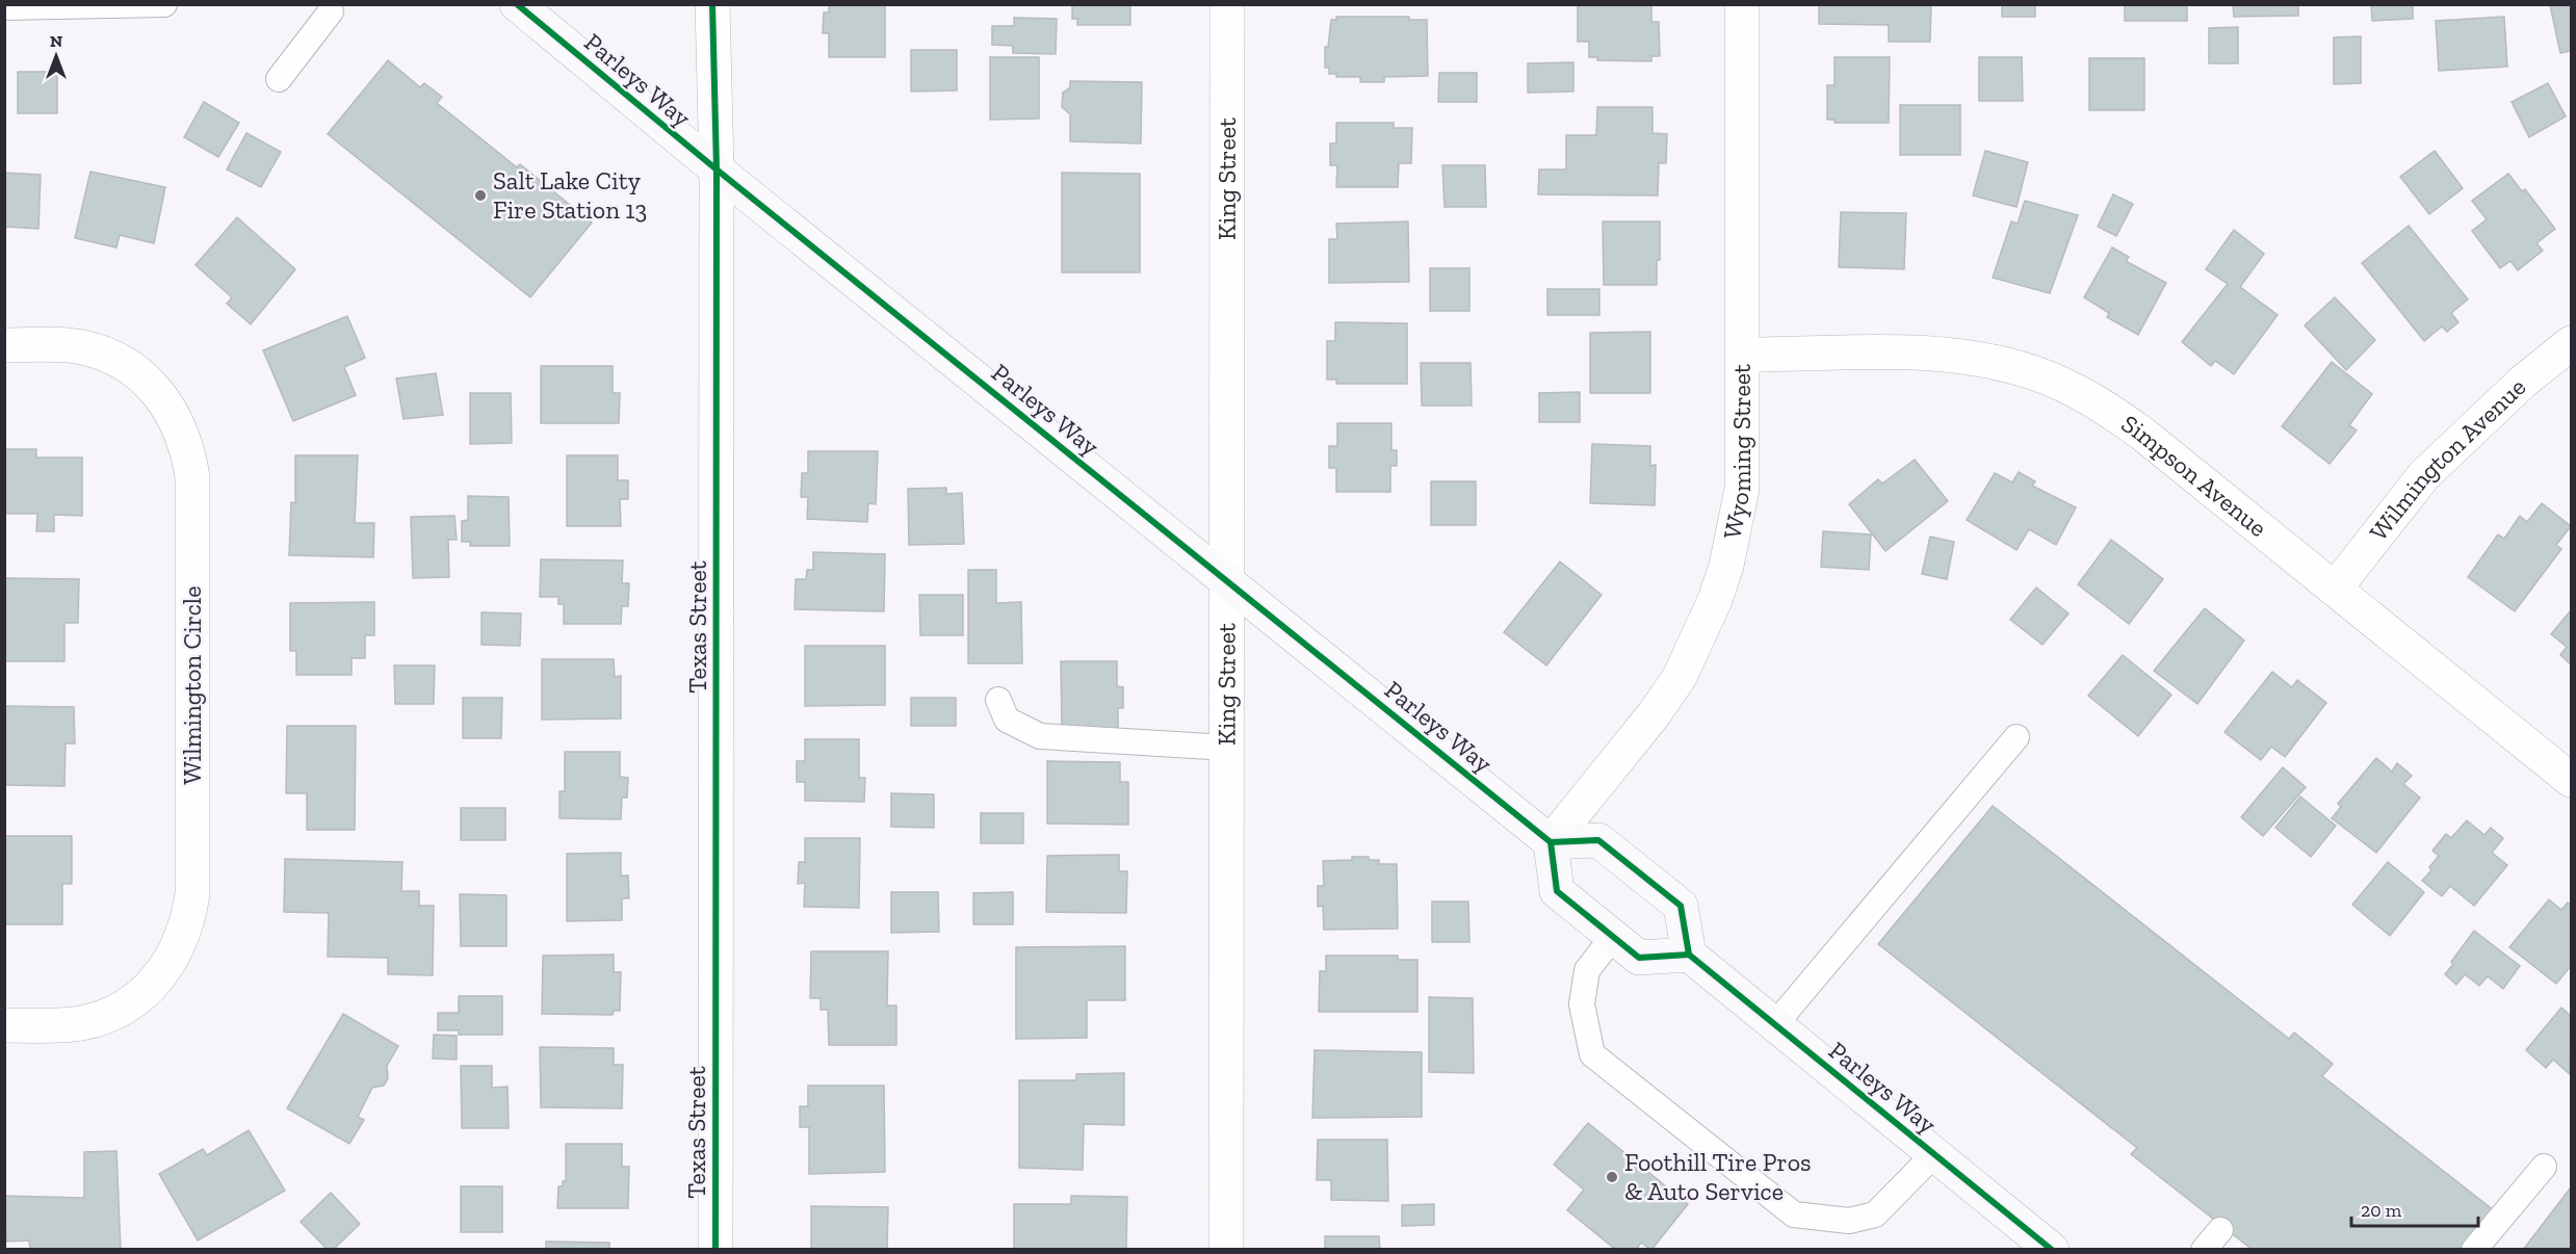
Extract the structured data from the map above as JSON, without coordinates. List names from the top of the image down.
{
  "streets": {
    "main road": ["Parleys Way"],
    "street": [
      "King Street",
      "Wyoming Street",
      "Wilmington Avenue",
      "Simpson Avenue",
      "Texas Street",
      "Wilmington Circle"
    ]
  },
  "crossings": [
    ["Parleys Way", "King Street"],
    ["Parleys Way", "Wyoming Street"],
    ["Parleys Way", "Texas Street"],
    ["Wyoming Street", "Simpson Avenue"],
    ["Wilmington Avenue", "Simpson Avenue"]
  ],
  "places": ["Salt Lake City Fire Station 13", "Foothill Tire Pros & Auto Service"],
  "scale_bar": "20 m",
  "north": "top"
}
